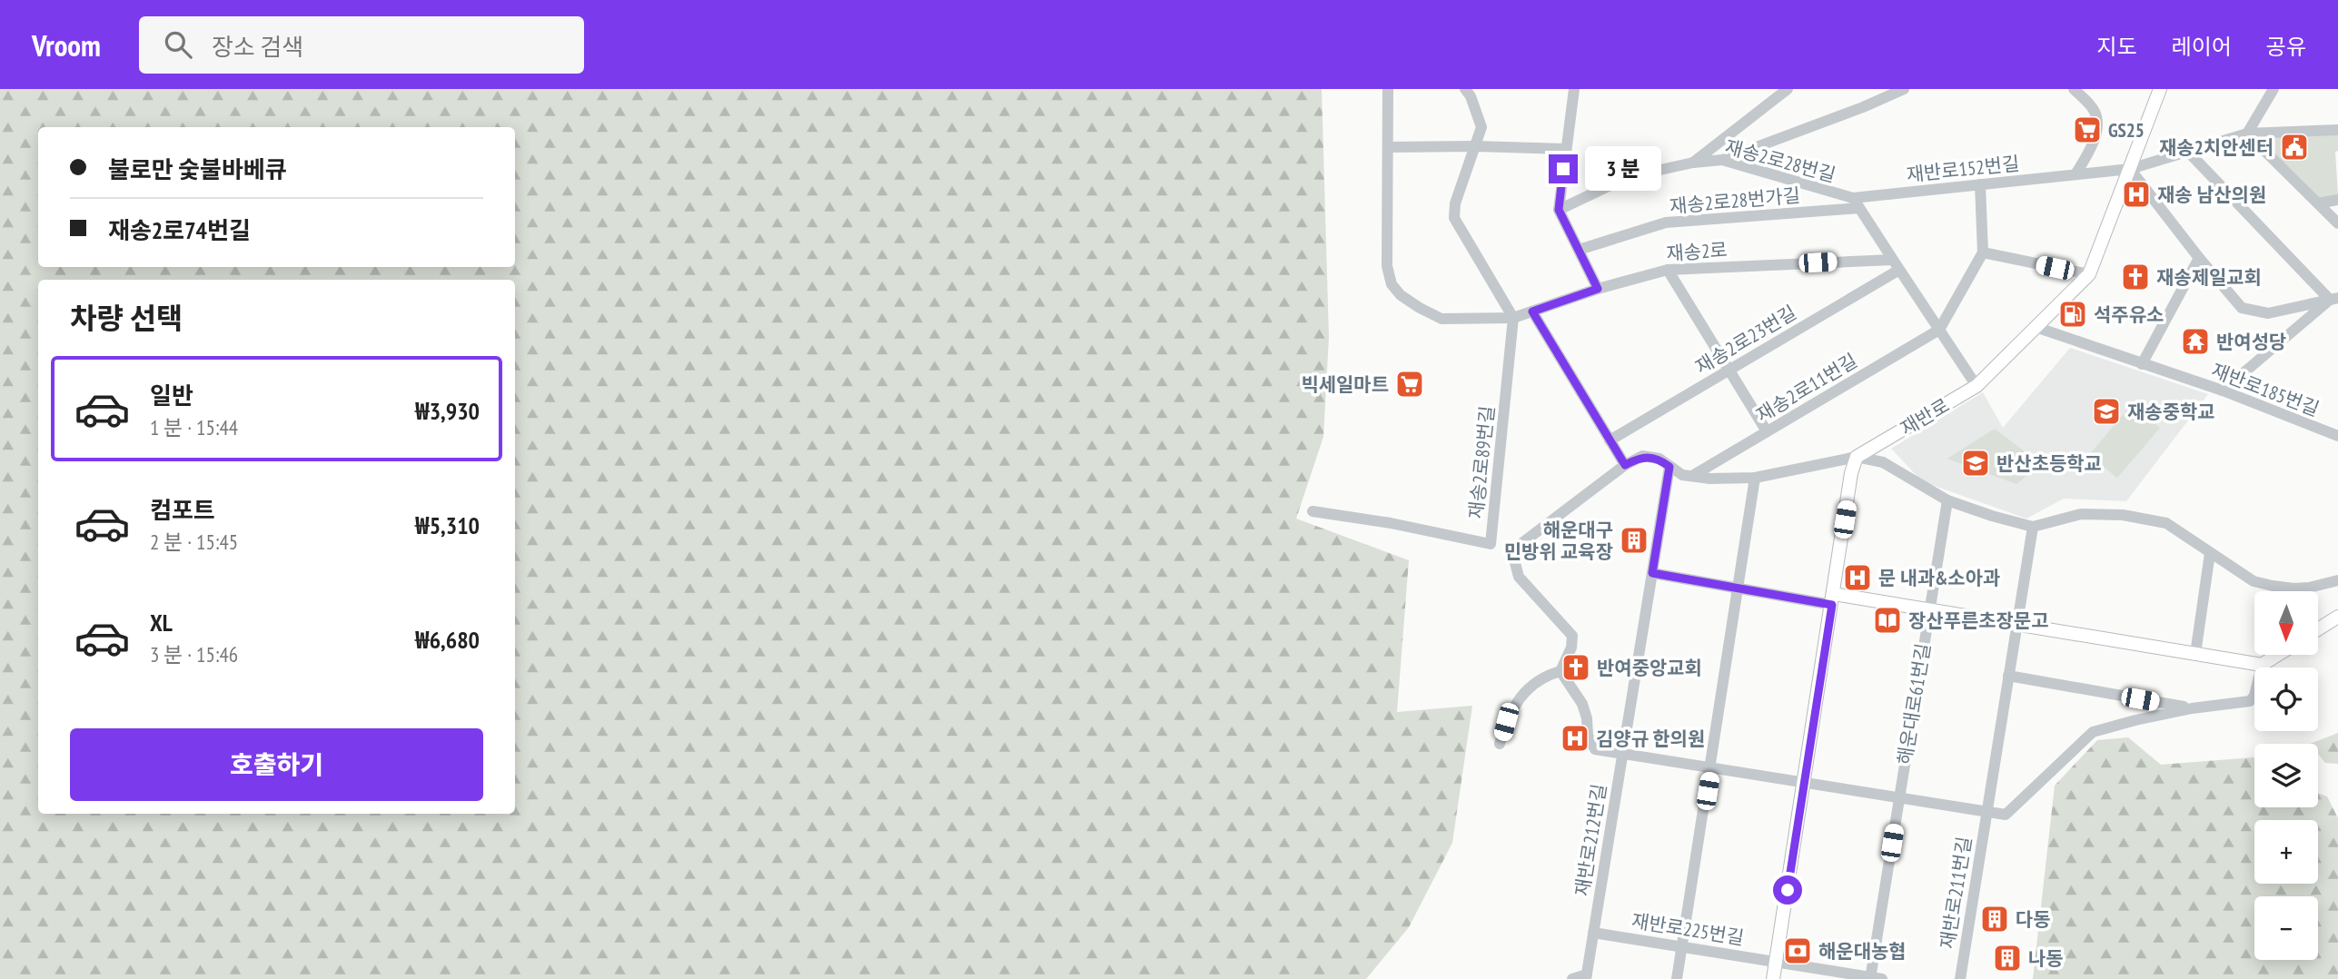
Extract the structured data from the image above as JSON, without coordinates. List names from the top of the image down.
{
  "streets": {
    "main road": ["재반로"],
    "street": [
      "재송2로28번길",
      "재반로152번길",
      "재송2로28번가길",
      "재송2로",
      "재송2로23번길",
      "재송2로11번길",
      "재반로185번길",
      "재송2로89번길",
      "해운대로61번길",
      "재반로212번길",
      "재반로211번길",
      "재반로225번길"
    ]
  },
  "crossings": [
    ["재송2로28번길", "재반로152번길"],
    ["재송2로28번길", "재송2로28번가길"],
    ["재반로152번길", "재송2로28번가길"],
    ["재반로152번길", "재반로"],
    ["재송2로", "재송2로23번길"],
    ["재송2로", "재송2로89번길"],
    ["재반로185번길", "재반로"],
    ["해운대로61번길", "재반로211번길"],
    ["재반로212번길", "재반로225번길"]
  ],
  "places": {
    "supermarket": ["GS25", "빅세일마트"],
    "public building": ["재송2치안센터"],
    "hospital": ["재송 남산의원", "문 내과&소아과", "김양규 한의원"],
    "church": ["재송제일교회", "반여중앙교회"],
    "fuel station": ["석주유소"],
    "temple": ["반여성당"],
    "school or university": ["재송중학교", "반산초등학교"],
    "building": ["해운대구 민방위 교육장", "다동", "나동"],
    "library": ["장산푸른초장문고"],
    "bank": ["해운대농협"]
  },
  "north": "bottom",
  "page": {
    "header": "Vroom",
    "search": "장소 검색",
    "nav": ["지도", "레이어", "공유"],
    "banner": ["불로만 숯불바베큐", "재송2로74번길"],
    "bubble": "3 분",
    "heading": "차량 선택",
    "list": [
      {
        "name": "일반",
        "note": "1 분 · 15:44",
        "value": "₩3,930"
      },
      {
        "name": "컴포트",
        "note": "2 분 · 15:45",
        "value": "₩5,310"
      },
      {
        "name": "XL",
        "note": "3 분 · 15:46",
        "value": "₩6,680"
      }
    ],
    "map_buttons": ["+", "−"],
    "buttons": "호출하기"
  }
}
